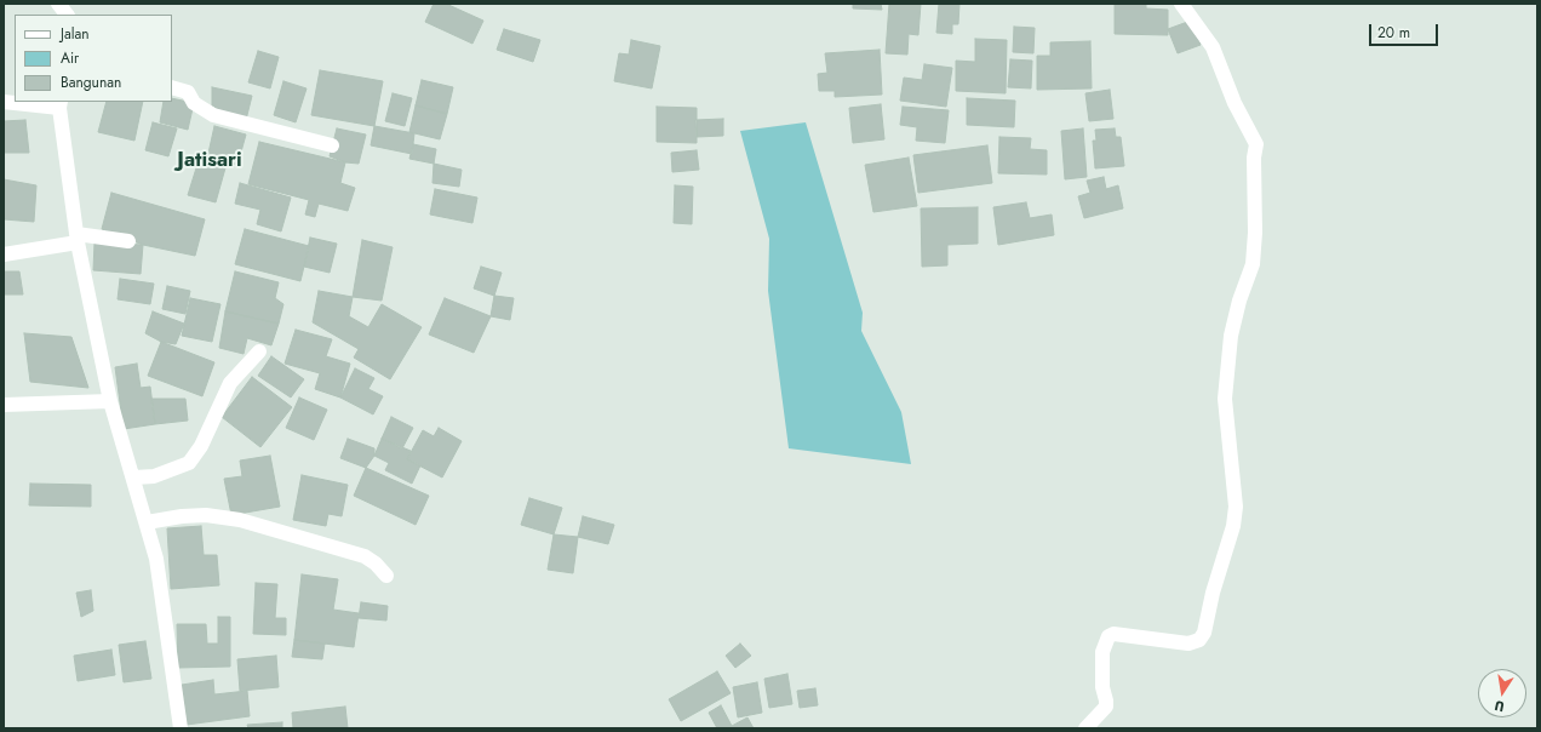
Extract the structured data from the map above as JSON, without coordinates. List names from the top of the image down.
{
  "districts": ["Jatisari"],
  "legend": ["Jalan", "Air", "Bangunan"],
  "scale_bar": "20 m",
  "north": "bottom"
}
